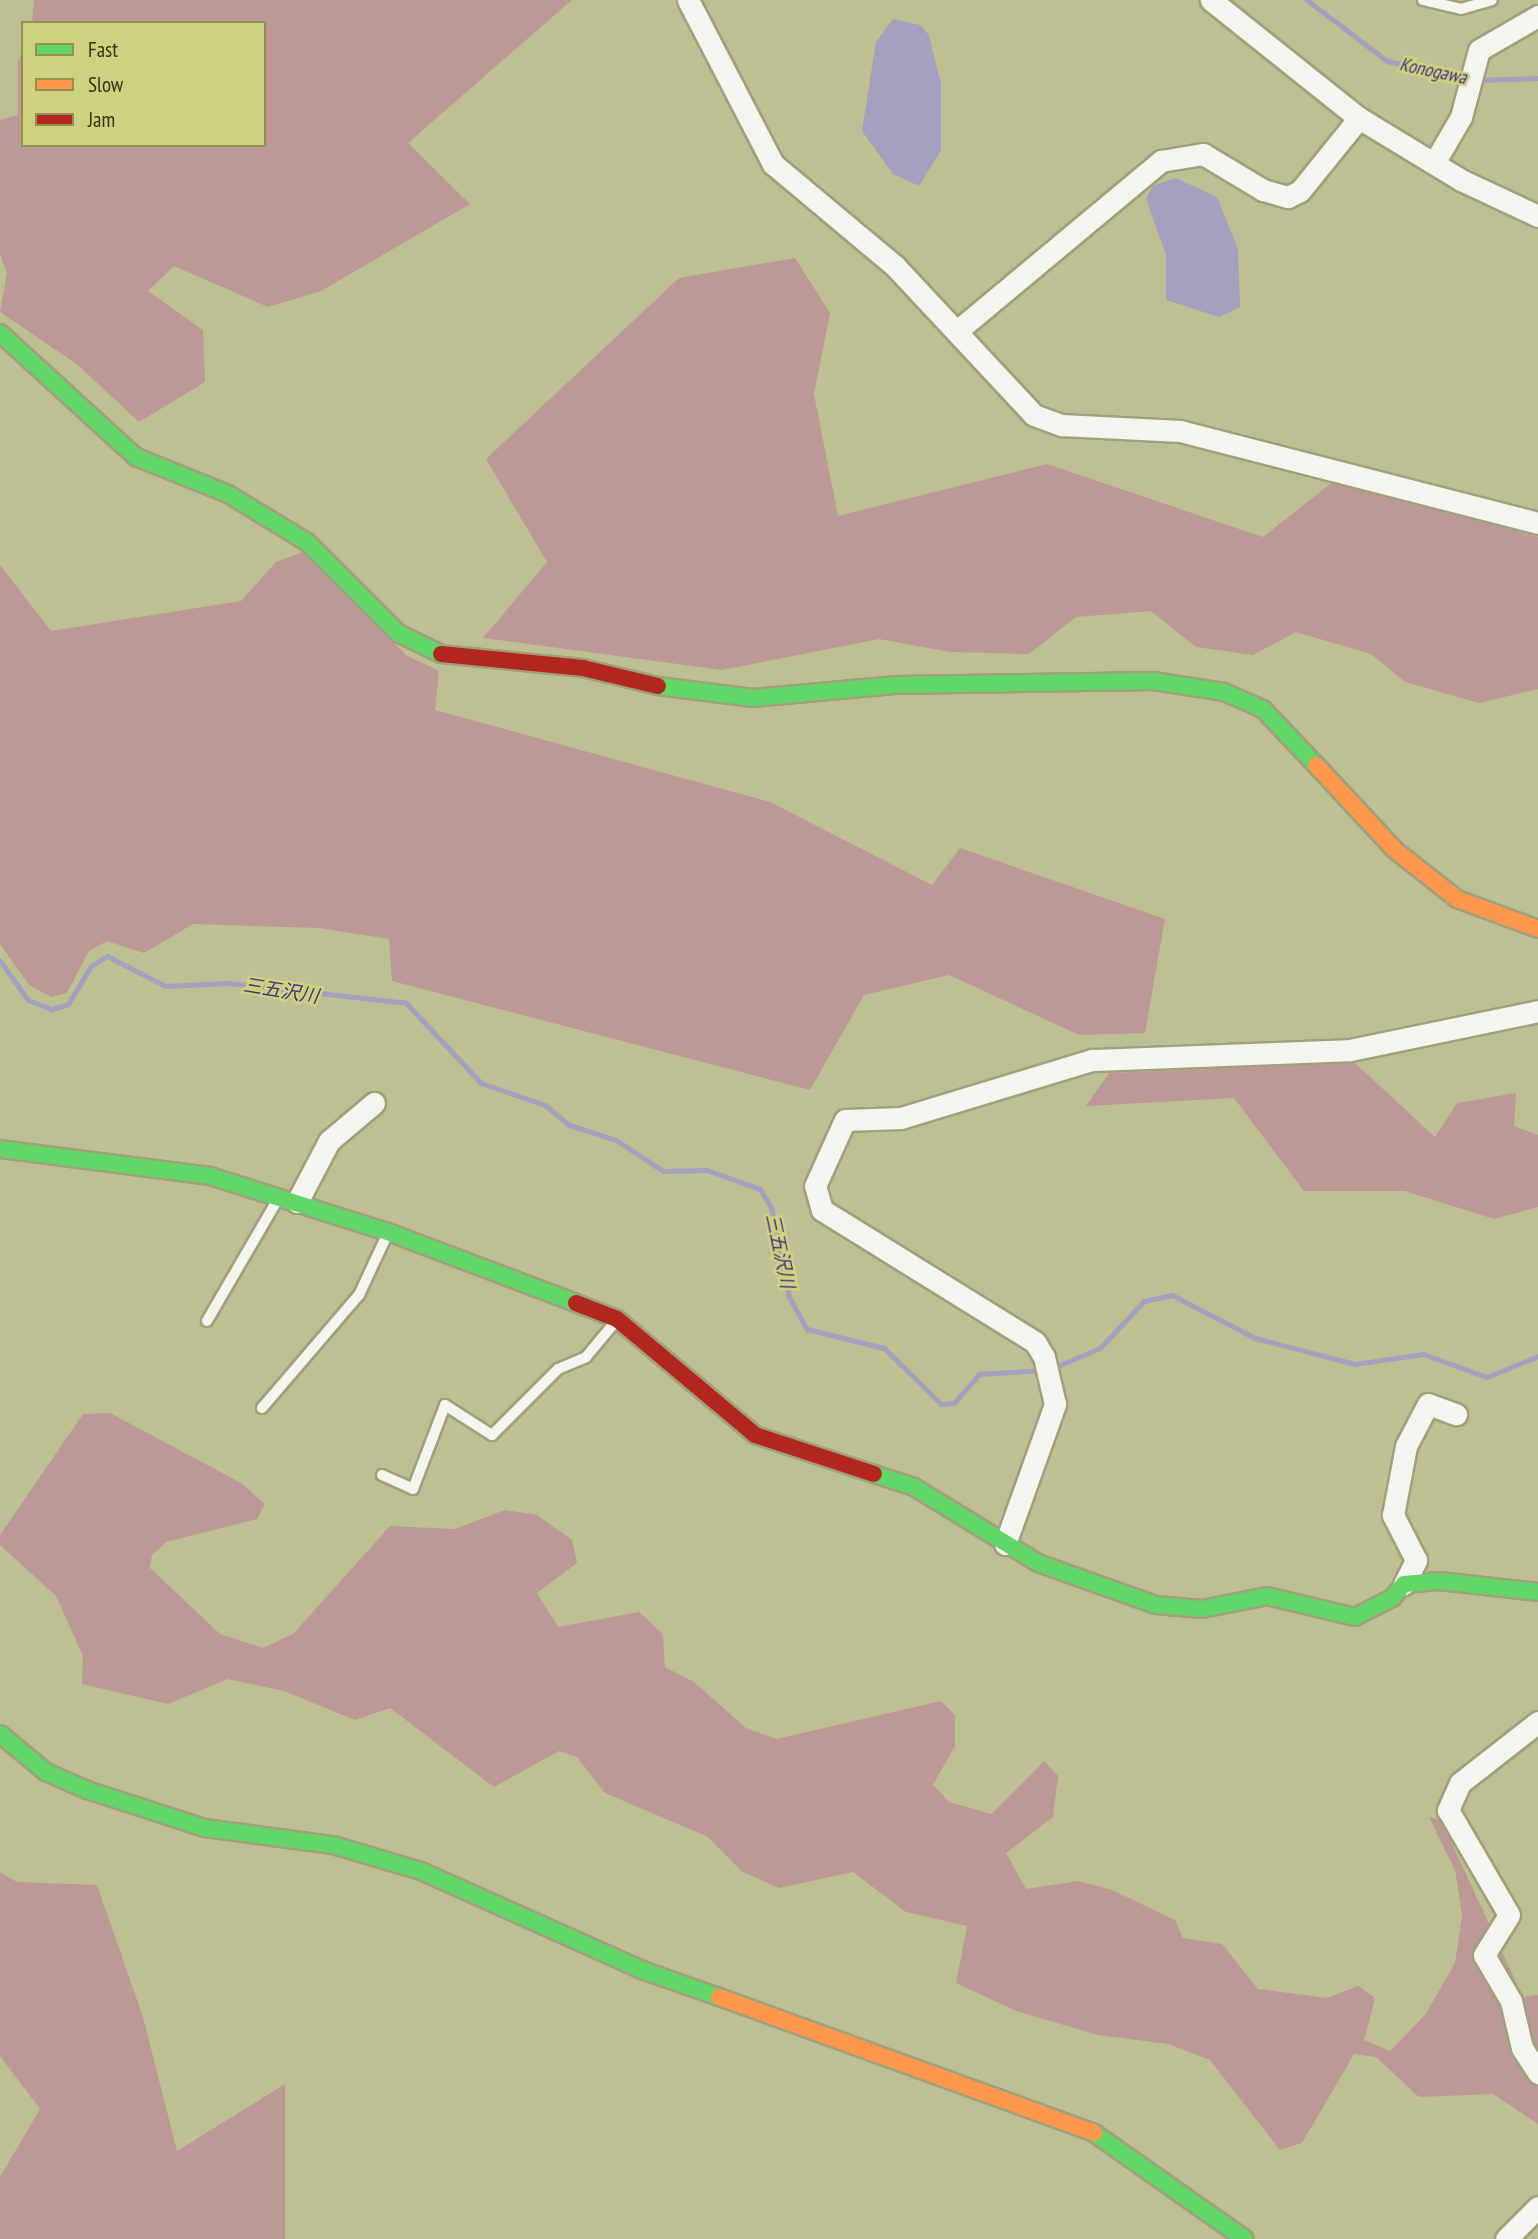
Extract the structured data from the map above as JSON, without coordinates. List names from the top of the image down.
{
  "water": ["Konogawa", "三五沢川"],
  "legend": ["Fast", "Slow", "Jam"]
}
